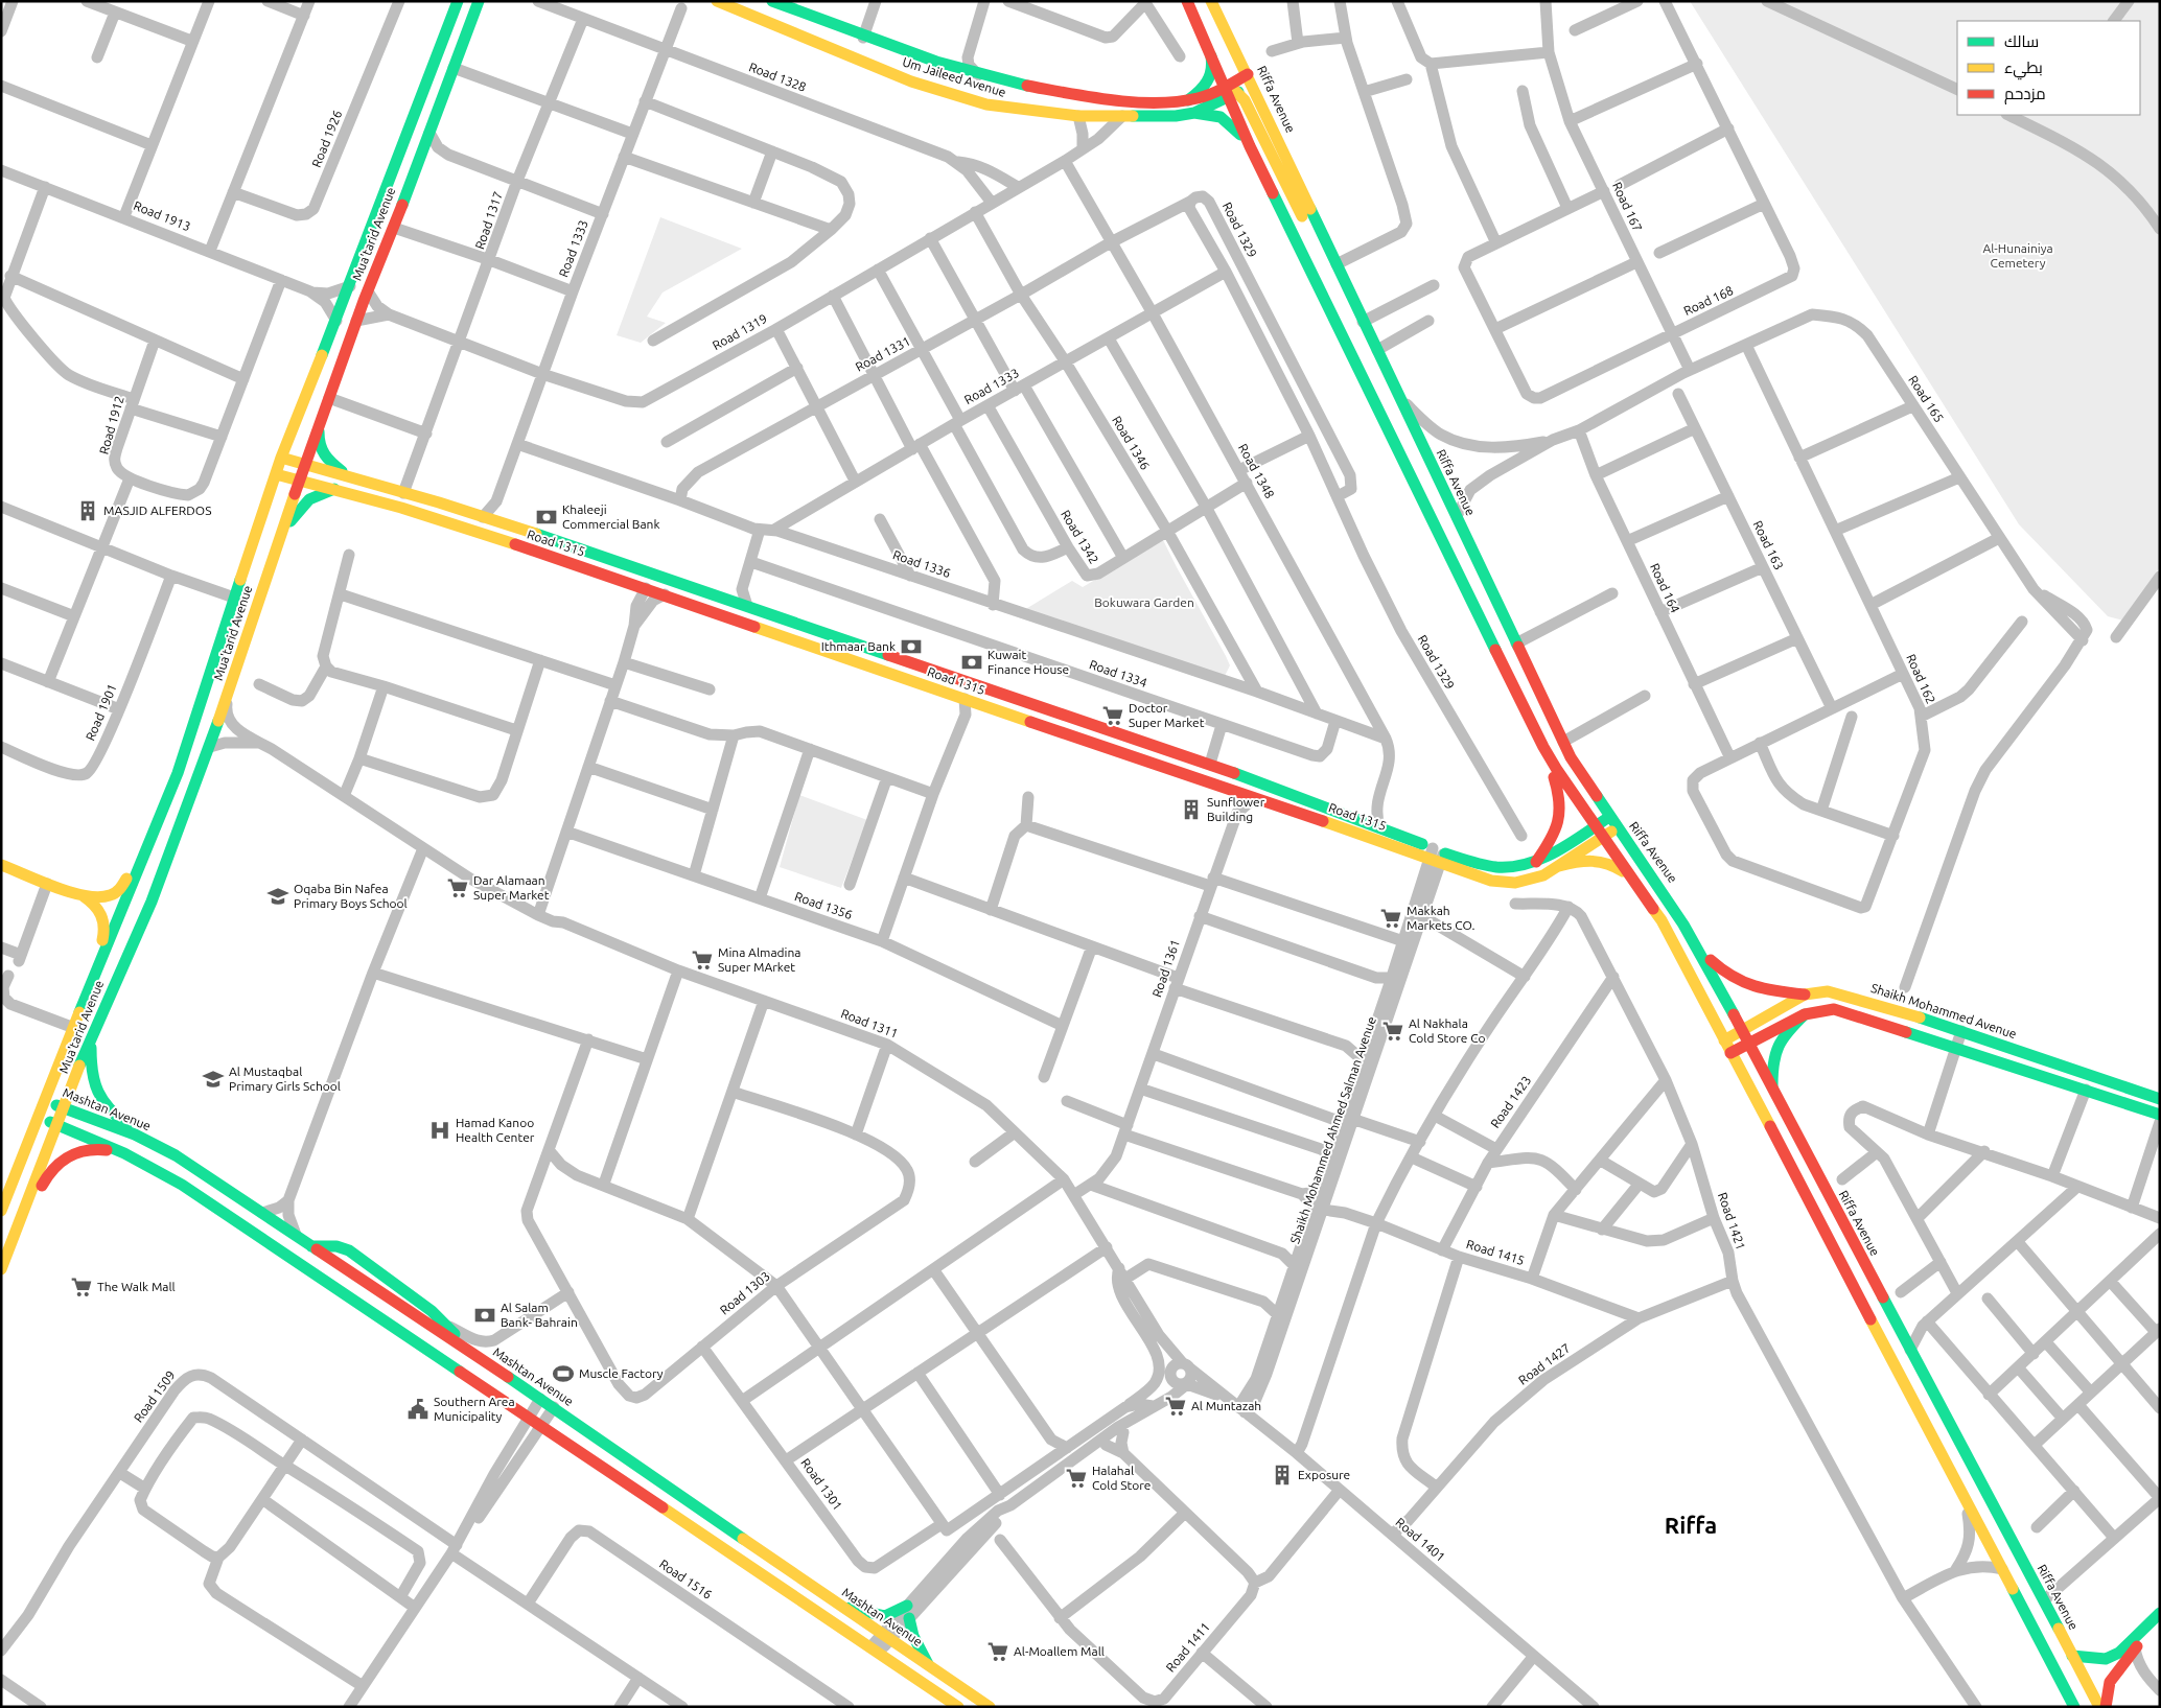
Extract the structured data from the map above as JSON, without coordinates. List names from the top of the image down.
{
  "streets": {
    "street": [
      "Road 1328",
      "Um Jaileed Avenue",
      "Riffa Avenue",
      "Road 1926",
      "Road 167",
      "Road 1913",
      "Road 1317",
      "Road 1329",
      "Mua'tarid Avenue",
      "Road 1333",
      "Road 168",
      "Road 1319",
      "Road 1331",
      "Road 165",
      "Road 1912",
      "Road 1346",
      "Road 1348",
      "Road 1342",
      "Road 1315",
      "Road 163",
      "Road 1336",
      "Road 164",
      "Road 1334",
      "Road 162",
      "Road 1901",
      "Road 1356",
      "Road 1361",
      "Shaikh Mohammed Avenue",
      "Road 1311",
      "Road 1423",
      "Mashtan Avenue",
      "Shaikh Mohammed Ahmed Salman Avenue",
      "Road 1421",
      "Road 1415",
      "Road 1303",
      "Road 1427",
      "Road 1509",
      "Road 1301",
      "Road 1401",
      "Road 1516",
      "Road 1411"
    ]
  },
  "crossings": [
    ["Road 1328", "Road 1317"],
    ["Road 1328", "Road 1333"],
    ["Road 1328", "Road 1319"],
    ["Um Jaileed Avenue", "Riffa Avenue"],
    ["Um Jaileed Avenue", "Road 1319"],
    ["Riffa Avenue", "Road 1315"],
    ["Riffa Avenue", "Shaikh Mohammed Avenue"],
    ["Road 167", "Road 168"],
    ["Road 167", "Road 165"],
    ["Road 1913", "Mua'tarid Avenue"],
    ["Road 1317", "Road 1319"],
    ["Road 1317", "Road 1315"],
    ["Road 1329", "Road 1333"],
    ["Road 1329", "Road 1331"],
    ["Mua'tarid Avenue", "Road 1319"],
    ["Mua'tarid Avenue", "Road 1315"],
    ["Mua'tarid Avenue", "Road 1311"],
    ["Mua'tarid Avenue", "Mashtan Avenue"],
    ["Road 1333", "Road 1319"],
    ["Road 1333", "Road 1346"],
    ["Road 1333", "Road 1348"],
    ["Road 1333", "Road 1342"],
    ["Road 1333", "Road 1315"],
    ["Road 1333", "Road 1336"],
    ["Road 1319", "Road 1346"],
    ["Road 1319", "Road 1348"],
    ["Road 1331", "Road 1346"],
    ["Road 1331", "Road 1348"],
    ["Road 1331", "Road 1336"],
    ["Road 165", "Road 164"],
    ["Road 165", "Road 162"],
    ["Road 1346", "Road 1342"],
    ["Road 1346", "Road 1336"],
    ["Road 1348", "Road 1342"],
    ["Road 1348", "Road 1315"],
    ["Road 1348", "Road 1336"],
    ["Road 1315", "Road 1361"],
    ["Road 1315", "Shaikh Mohammed Ahmed Salman Avenue"],
    ["Road 1336", "Road 1334"],
    ["Road 164", "Road 162"],
    ["Road 1361", "Road 1311"],
    ["Road 1311", "Road 1301"],
    ["Road 1311", "Road 1401"],
    ["Road 1423", "Road 1421"],
    ["Road 1423", "Road 1415"],
    ["Shaikh Mohammed Ahmed Salman Avenue", "Road 1415"],
    ["Shaikh Mohammed Ahmed Salman Avenue", "Road 1401"],
    ["Road 1421", "Road 1427"],
    ["Road 1415", "Road 1427"],
    ["Road 1303", "Road 1301"],
    ["Road 1427", "Road 1401"],
    ["Road 1509", "Road 1516"]
  ],
  "districts": ["Riffa"],
  "parks": ["Al-Hunainiya Cemetery", "Bokuwara Garden"],
  "places": {
    "building": ["MASJID ALFERDOS", "Sunflower Building", "Exposure"],
    "bank": [
      "Khaleeji Commercial Bank",
      "Ithmaar Bank",
      "Kuwait Finance House",
      "Al Salam Bank- Bahrain"
    ],
    "supermarket": [
      "Doctor Super Market",
      "Dar Alamaan Super Market",
      "Makkah Markets CO.",
      "Mina Almadina Super MArket",
      "Al Nakhala Cold Store Co",
      "The Walk Mall",
      "Al Muntazah",
      "Halahal Cold Store",
      "Al-Moallem Mall"
    ],
    "school or university": ["Oqaba Bin Nafea Primary Boys School", "Al Mustaqbal Primary Girls School"],
    "hospital": ["Hamad Kanoo Health Center"],
    "sports": ["Muscle Factory"],
    "public building": ["Southern Area Municipality"]
  },
  "legend": ["سالك", "بطيء", "مزدحم"]
}
